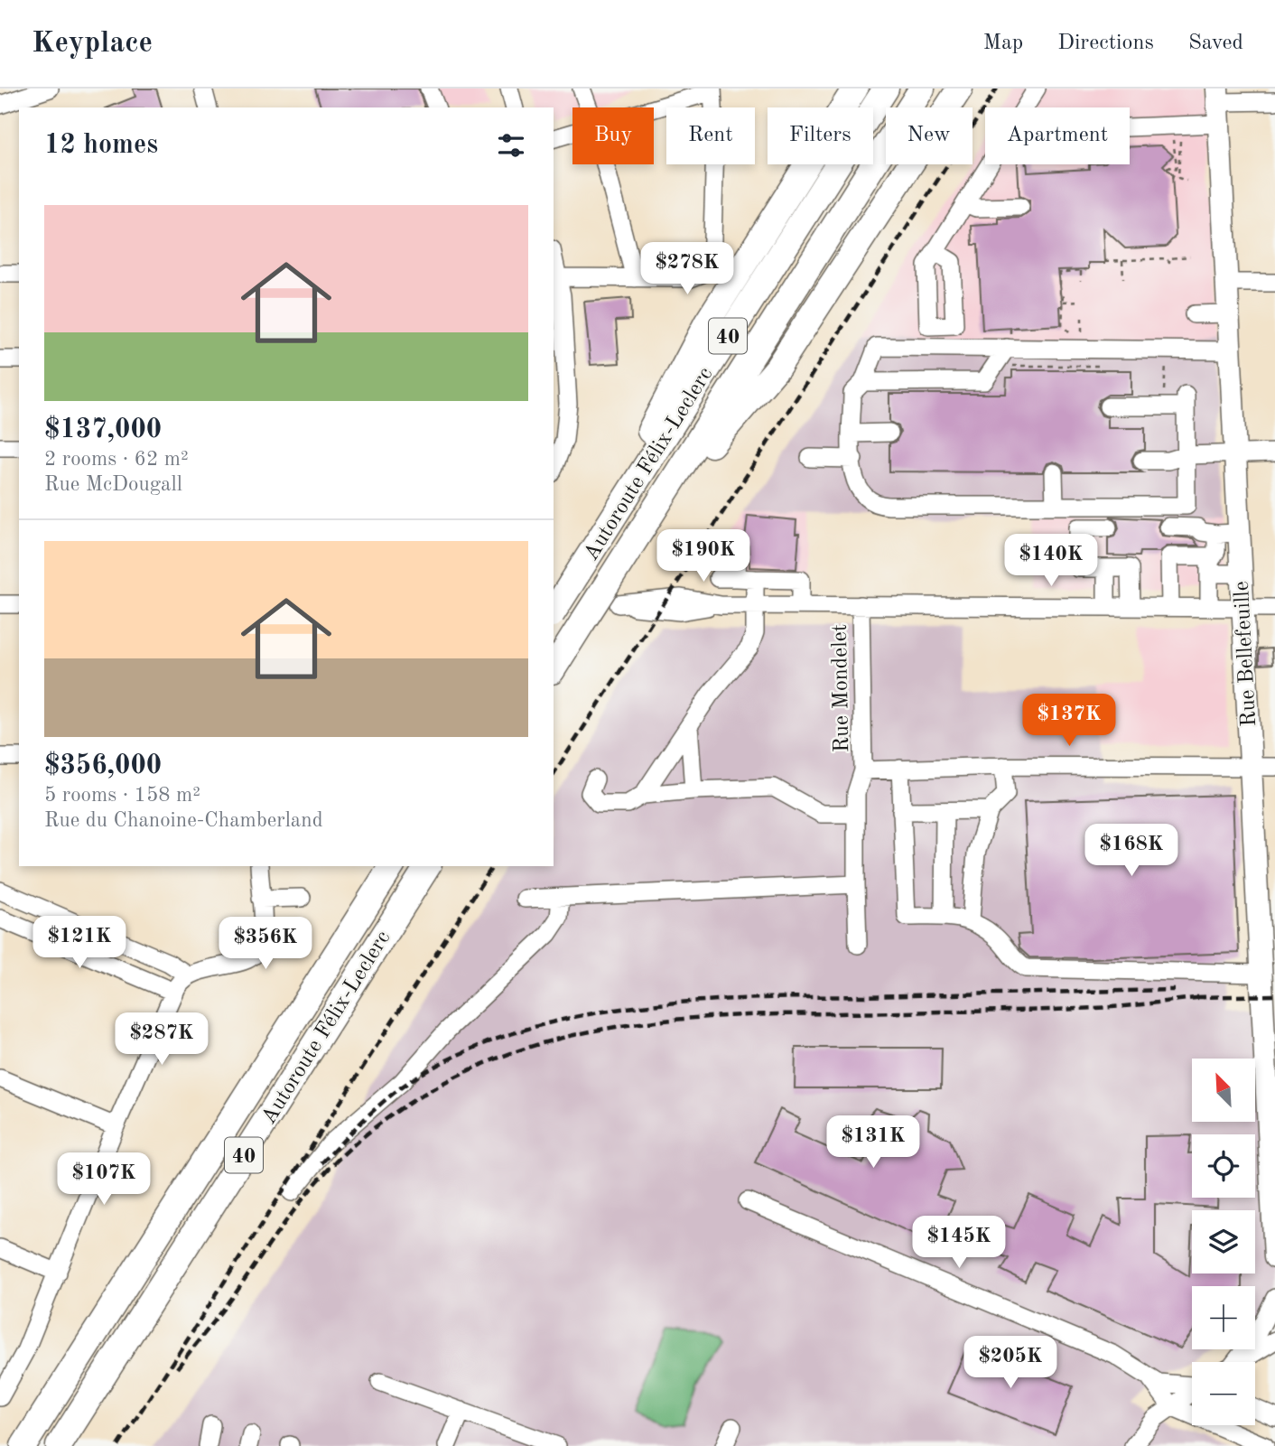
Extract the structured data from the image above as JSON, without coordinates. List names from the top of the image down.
{
  "streets": {
    "highway": ["40", "Autoroute Félix-Leclerc"],
    "main road": ["Rue Bellefeuille"],
    "street": ["Rue Mondelet"]
  },
  "north": "top left",
  "page": {
    "header": "Keyplace",
    "nav": ["Map", "Directions", "Saved"],
    "chip": [
      "Buy",
      "Rent",
      "Filters",
      "New",
      "Apartment"
    ],
    "heading": "12 homes",
    "list": [
      {
        "name": "$137,000",
        "note": "2 rooms · 62 m² · Rue McDougall"
      },
      {
        "name": "$356,000",
        "note": "5 rooms · 158 m² · Rue du Chanoine-Chamberland"
      }
    ],
    "price": [
      "$278K",
      "$190K",
      "$140K",
      "$137K",
      "$168K",
      "$121K",
      "$356K",
      "$287K",
      "$131K",
      "$107K",
      "$145K",
      "$205K"
    ],
    "map_buttons": ["+", "−"]
  }
}
